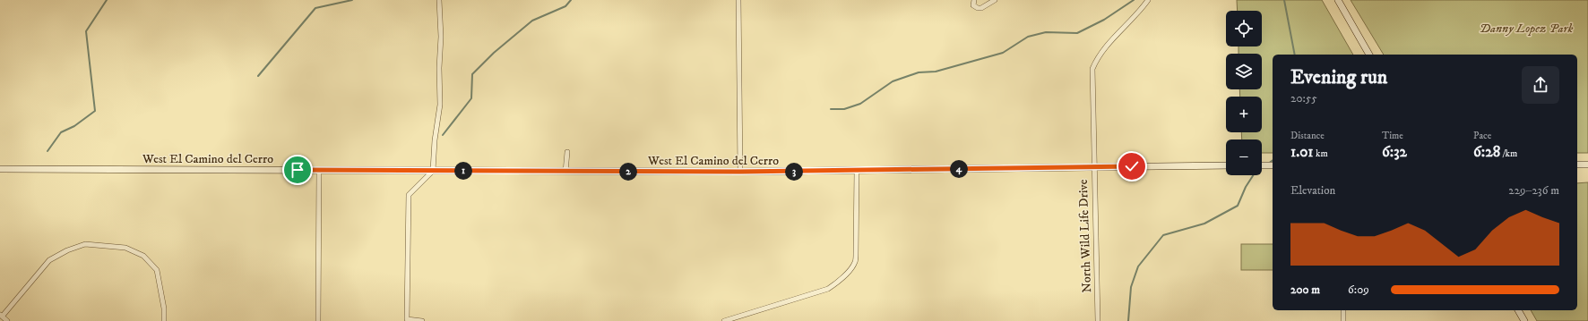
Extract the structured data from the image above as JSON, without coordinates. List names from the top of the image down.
{
  "streets": {
    "street": ["West El Camino del Cerro", "North Wild Life Drive"]
  },
  "crossings": [
    ["West El Camino del Cerro", "North Wild Life Drive"]
  ],
  "parks": ["Danny Lopez Park"],
  "page": {
    "map_buttons": ["+", "−"],
    "heading": ["Evening run", "20:55"],
    "stats": [
      ["Distance", "1.01 km"],
      ["Time", "6:32"],
      ["Pace", "6:28 /km"]
    ],
    "pins": [
      "4",
      "1",
      "2",
      "3"
    ],
    "chart": ["Elevation", "229–236 m"],
    "list": [
      {
        "name": "200 m",
        "note": "6:09"
      }
    ]
  }
}
